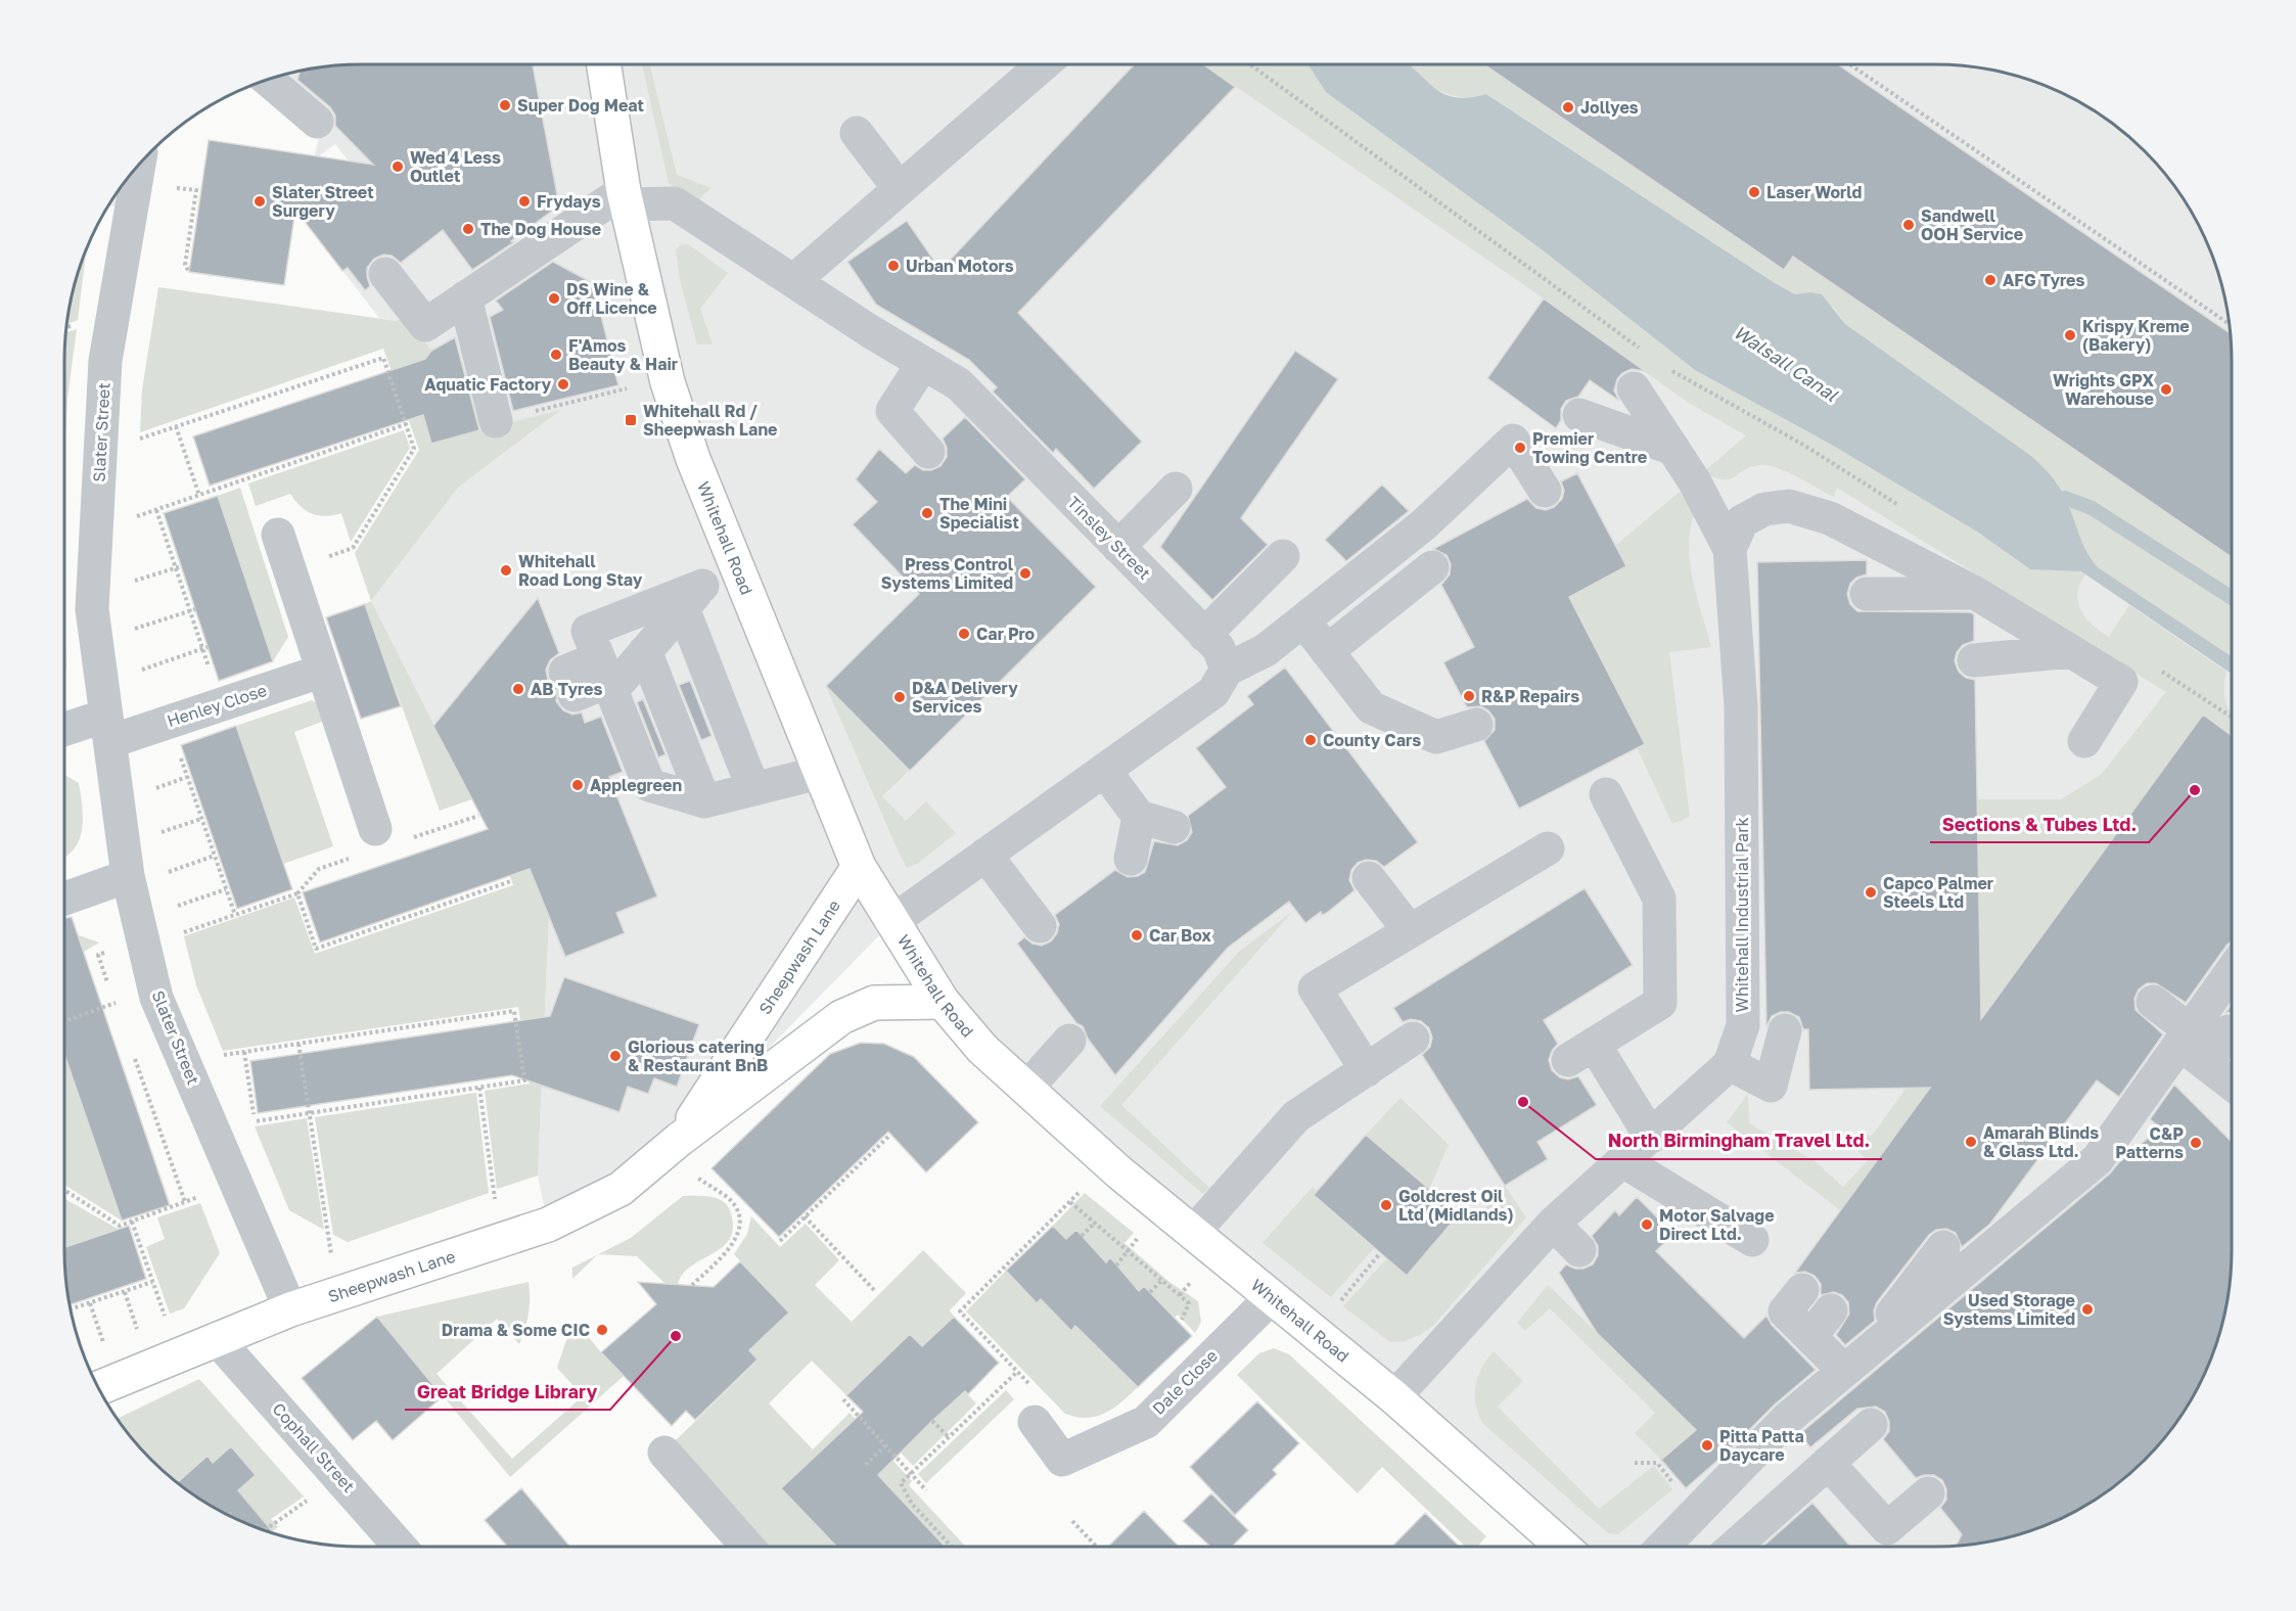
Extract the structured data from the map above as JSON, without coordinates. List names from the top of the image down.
{
  "streets": {
    "main road": ["Whitehall Road", "Sheepwash Lane"],
    "street": [
      "Slater Street",
      "Tinsley Street",
      "Henley Close",
      "Whitehall Industrial Park",
      "Dale Close",
      "Cophall Street"
    ]
  },
  "crossings": [
    ["Slater Street", "Henley Close"],
    ["Slater Street", "Sheepwash Lane"],
    ["Tinsley Street", "Whitehall Road"],
    ["Whitehall Road", "Whitehall Industrial Park"],
    ["Whitehall Road", "Sheepwash Lane"],
    ["Whitehall Road", "Dale Close"],
    ["Sheepwash Lane", "Cophall Street"]
  ],
  "water": ["Walsall Canal"],
  "places": {
    "other": [
      "Super Dog Meat",
      "Jollyes",
      "Wed 4 Less Outlet",
      "Laser World",
      "Slater Street Surgery",
      "Frydays",
      "Sandwell OOH Service",
      "The Dog House",
      "Urban Motors",
      "AFG Tyres",
      "DS Wine & Off Licence",
      "Krispy Kreme (Bakery)",
      "F'Amos Beauty & Hair",
      "Aquatic Factory",
      "Wrights GPX Warehouse",
      "Premier Towing Centre",
      "The Mini Specialist",
      "Whitehall Road Long Stay",
      "Press Control Systems Limited",
      "Car Pro",
      "AB Tyres",
      "R&P Repairs",
      "D&A Delivery Services",
      "County Cars",
      "Applegreen",
      "Sections & Tubes Ltd.",
      "Capco Palmer Steels Ltd",
      "Car Box",
      "Glorious catering & Restaurant BnB",
      "North Birmingham Travel Ltd.",
      "Amarah Blinds & Glass Ltd.",
      "C&P Patterns",
      "Goldcrest Oil Ltd (Midlands)",
      "Motor Salvage Direct Ltd.",
      "Used Storage Systems Limited",
      "Drama & Some CIC",
      "Great Bridge Library",
      "Pitta Patta Daycare"
    ],
    "transit": ["Whitehall Rd / Sheepwash Lane"]
  }
}
